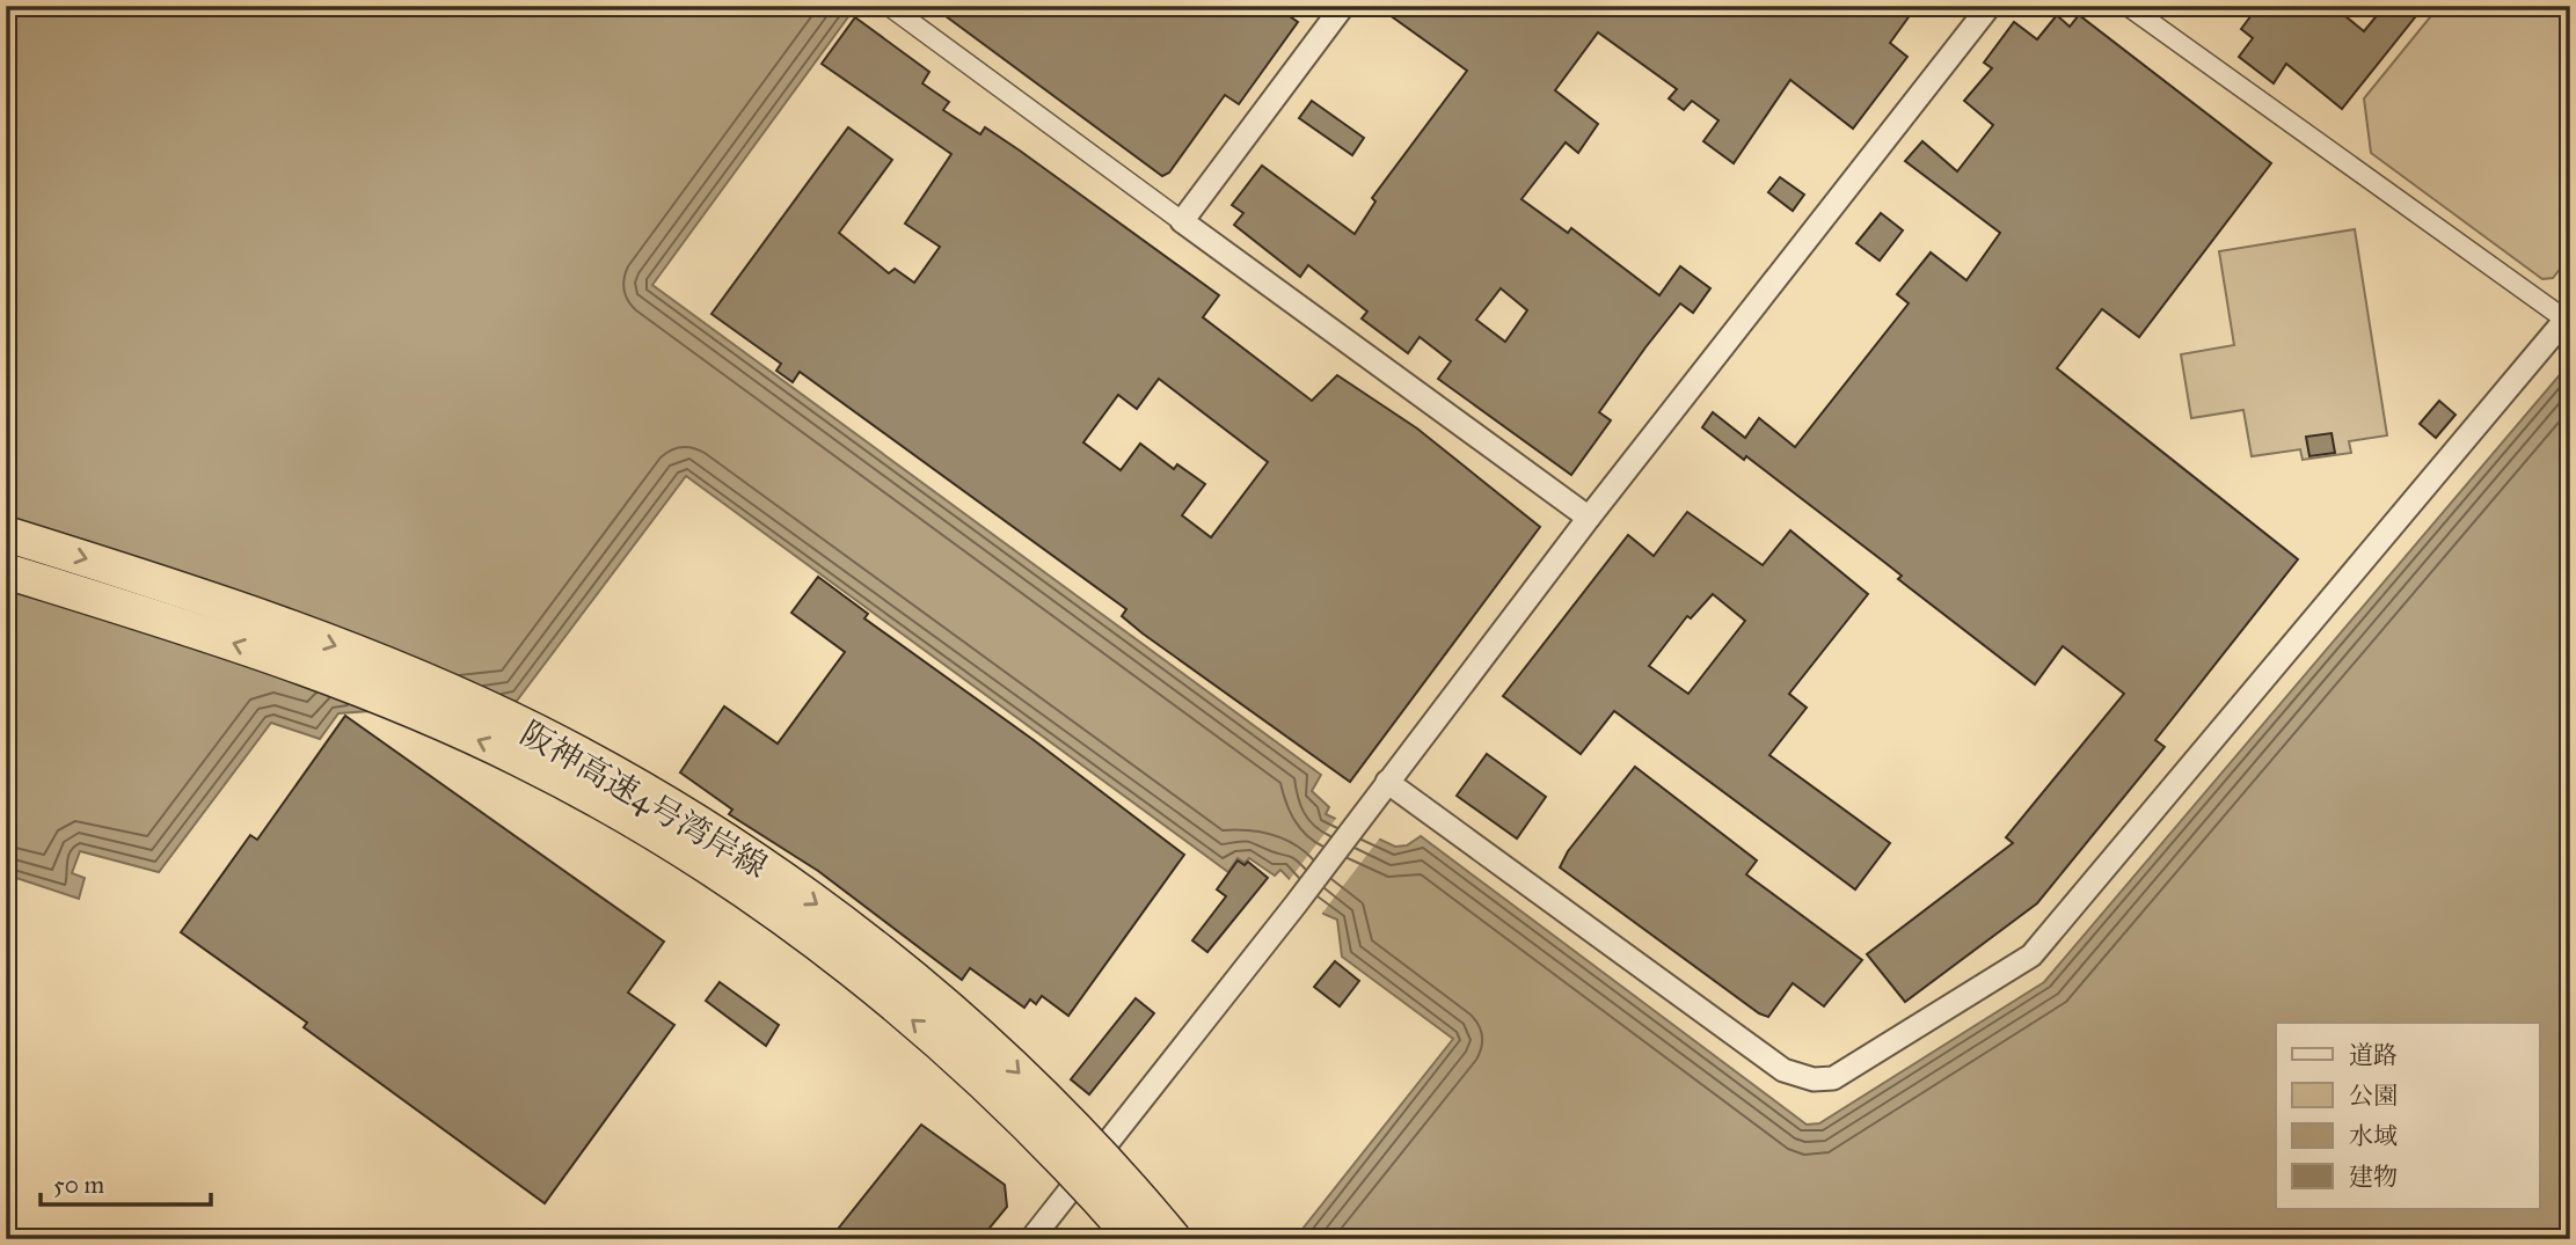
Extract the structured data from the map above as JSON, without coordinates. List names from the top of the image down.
{
  "streets": {
    "highway": ["阪神高速4号湾岸線"]
  },
  "legend": [
    "道路",
    "公園",
    "水域",
    "建物"
  ],
  "scale_bar": "50 m"
}
